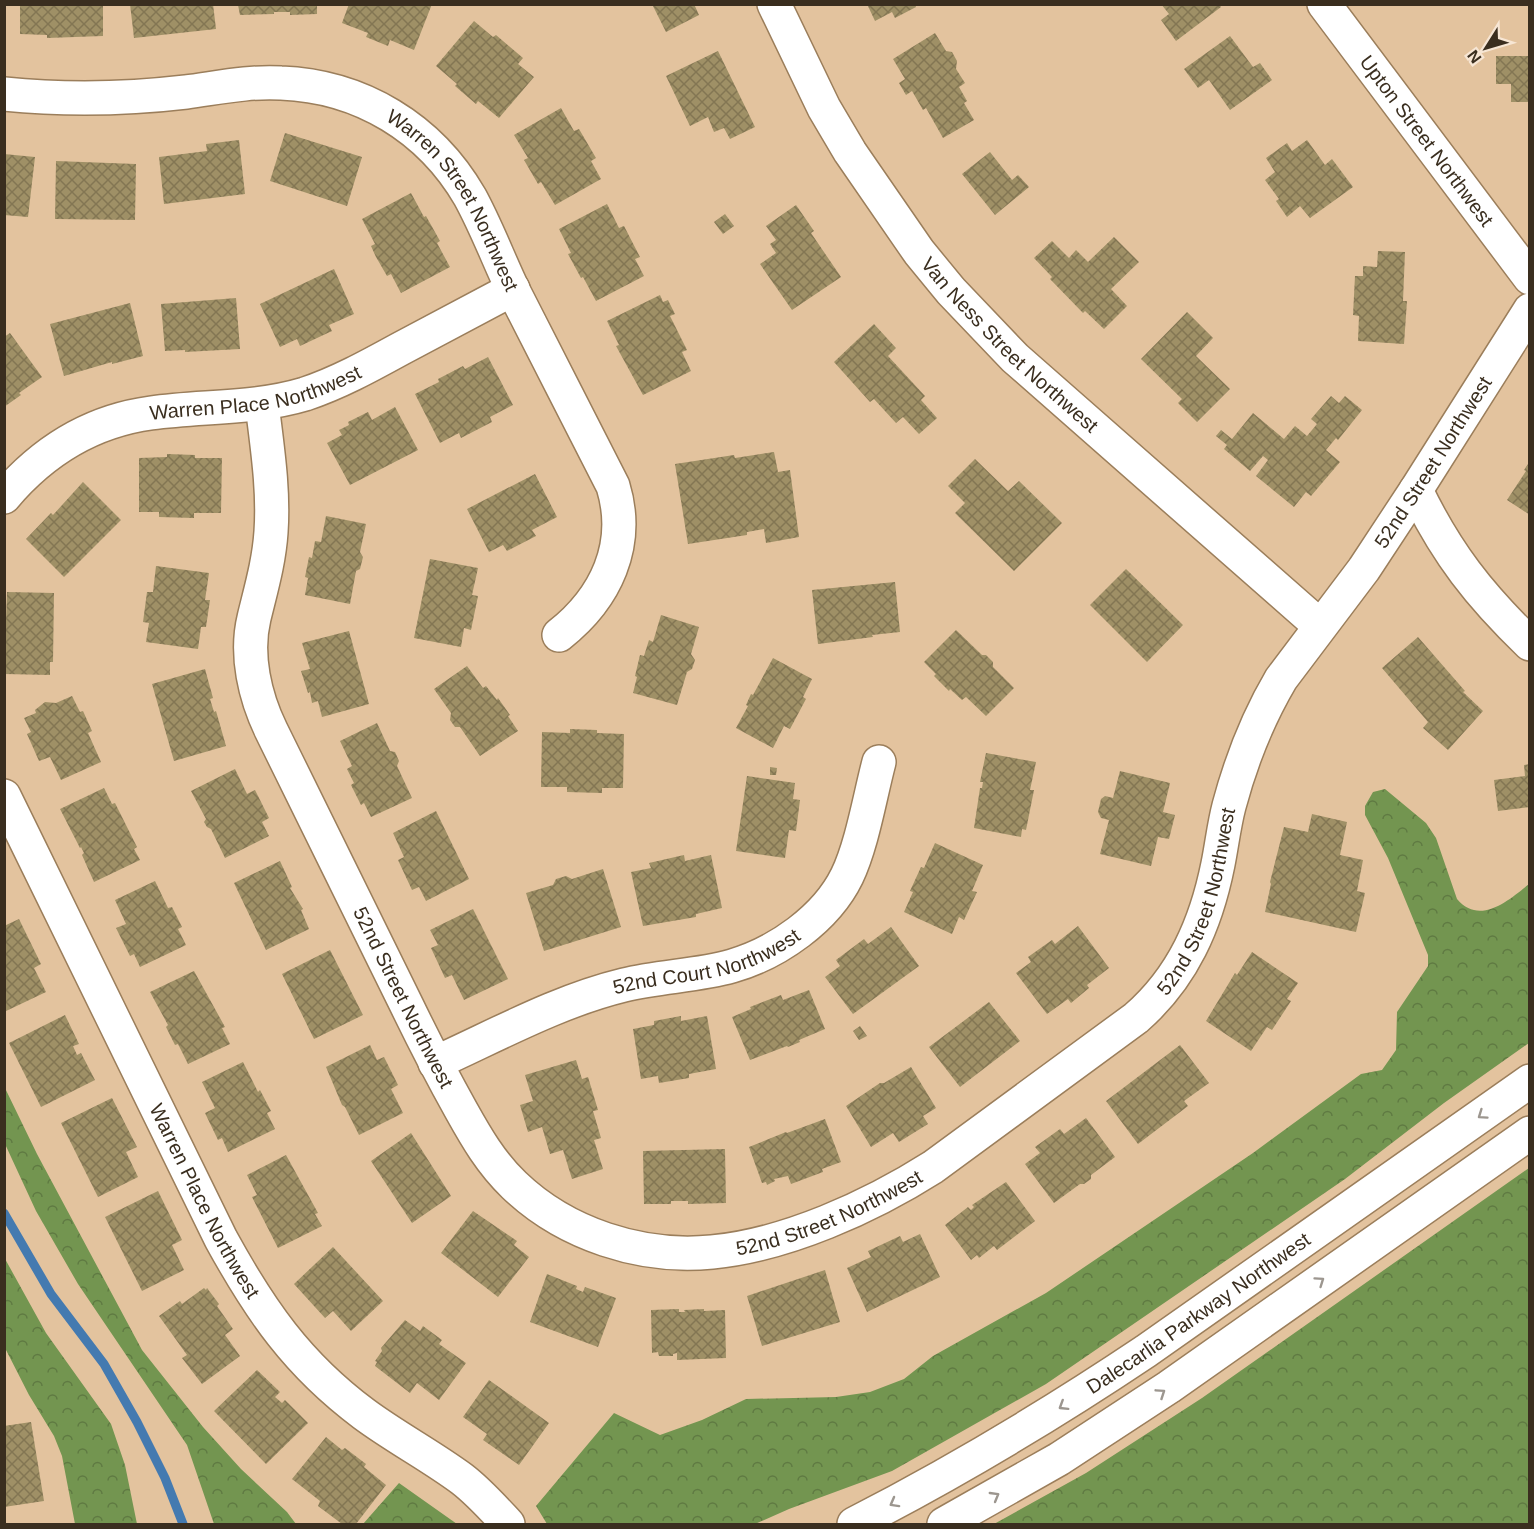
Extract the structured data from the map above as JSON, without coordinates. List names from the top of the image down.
{
  "streets": {
    "street": [
      "Upton Street Northwest",
      "Warren Street Northwest",
      "Van Ness Street Northwest",
      "Warren Place Northwest",
      "52nd Street Northwest",
      "52nd Court Northwest",
      "Dalecarlia Parkway Northwest"
    ]
  },
  "crossings": [
    ["Warren Street Northwest", "Warren Place Northwest"],
    ["Van Ness Street Northwest", "52nd Street Northwest"],
    ["Warren Place Northwest", "52nd Street Northwest"],
    ["52nd Street Northwest", "52nd Court Northwest"]
  ],
  "north": "bottom left"
}
